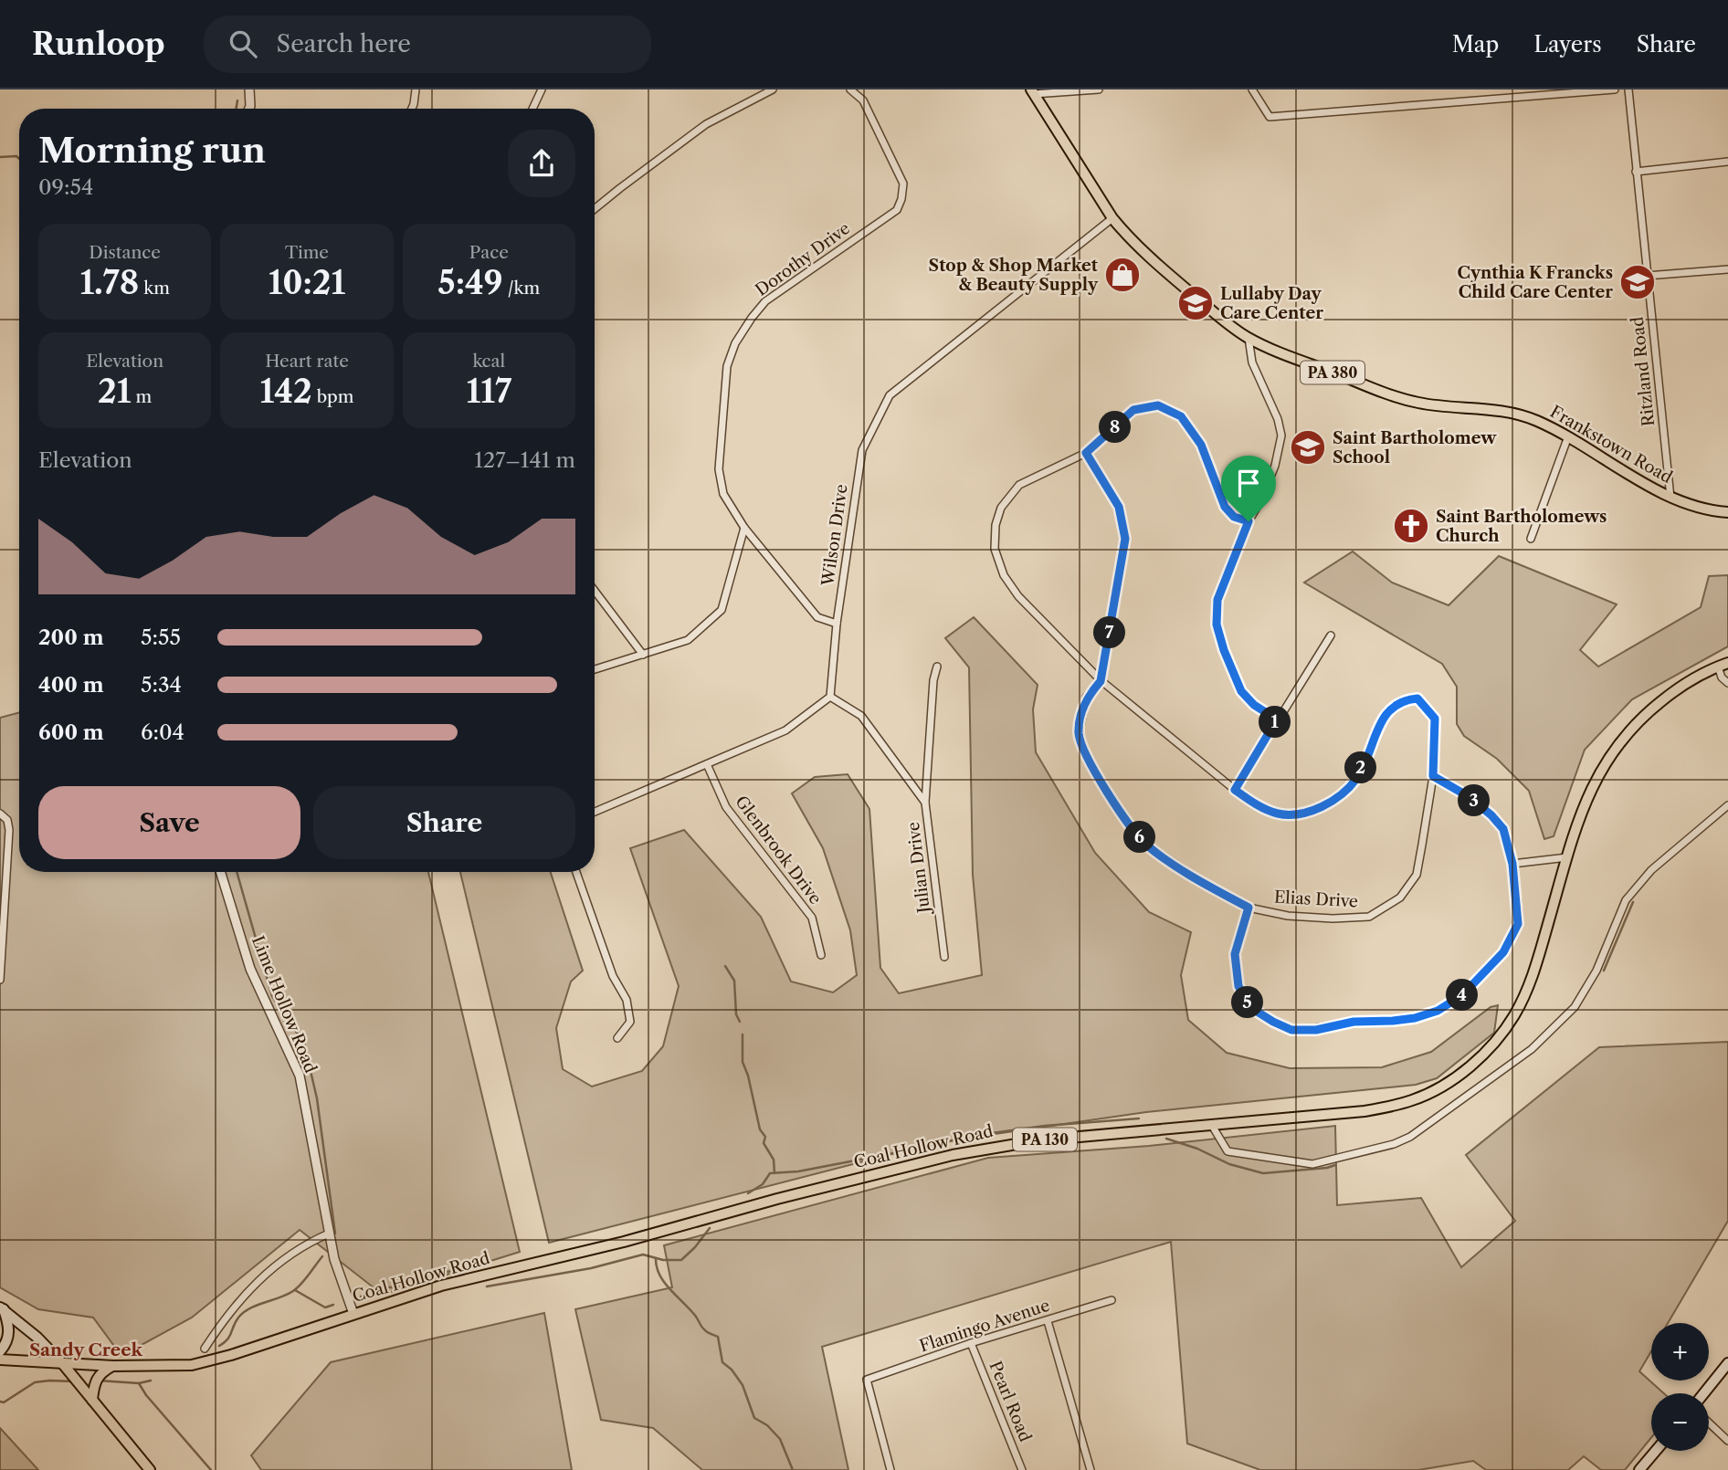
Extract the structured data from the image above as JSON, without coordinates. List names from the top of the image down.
{
  "streets": {
    "main road": [
      "PA 380",
      "Frankstown Road",
      "PA 130",
      "Coal Hollow Road"
    ],
    "street": [
      "Dorothy Drive",
      "Ritzland Road",
      "Wilson Drive",
      "Glenbrook Drive",
      "Julian Drive",
      "Elias Drive",
      "Lime Hollow Road",
      "Flamingo Avenue",
      "Pearl Road"
    ]
  },
  "crossings": [
    ["Dorothy Drive", "Wilson Drive"],
    ["Ritzland Road", "Frankstown Road"],
    ["Frankstown Road", "Wilson Drive"],
    ["Wilson Drive", "Julian Drive"],
    ["Lime Hollow Road", "Coal Hollow Road"],
    ["PA 130", "Coal Hollow Road"],
    ["Flamingo Avenue", "Pearl Road"]
  ],
  "districts": ["Sandy Creek"],
  "places": {
    "shop": ["Stop & Shop Market & Beauty Supply"],
    "school or university": ["Cynthia K Francks Child Care Center", "Lullaby Day Care Center", "Saint Bartholomew School"],
    "church": ["Saint Bartholomews Church"]
  },
  "page": {
    "header": "Runloop",
    "search": "Search here",
    "nav": ["Map", "Layers", "Share"],
    "heading": ["Morning run", "09:54"],
    "stats": [
      ["Distance", "1.78 km"],
      ["Time", "10:21"],
      ["Pace", "5:49 /km"],
      ["Elevation", "21 m"],
      ["Heart rate", "142 bpm"],
      ["kcal", "117"]
    ],
    "pins": [
      "8",
      "7",
      "1",
      "2",
      "3",
      "6",
      "4",
      "5"
    ],
    "chart": ["Elevation", "127–141 m"],
    "list": [
      {
        "name": "200 m",
        "note": "5:55"
      },
      {
        "name": "400 m",
        "note": "5:34"
      },
      {
        "name": "600 m",
        "note": "6:04"
      }
    ],
    "buttons": ["Save", "Share"],
    "map_buttons": ["+", "−"]
  }
}
